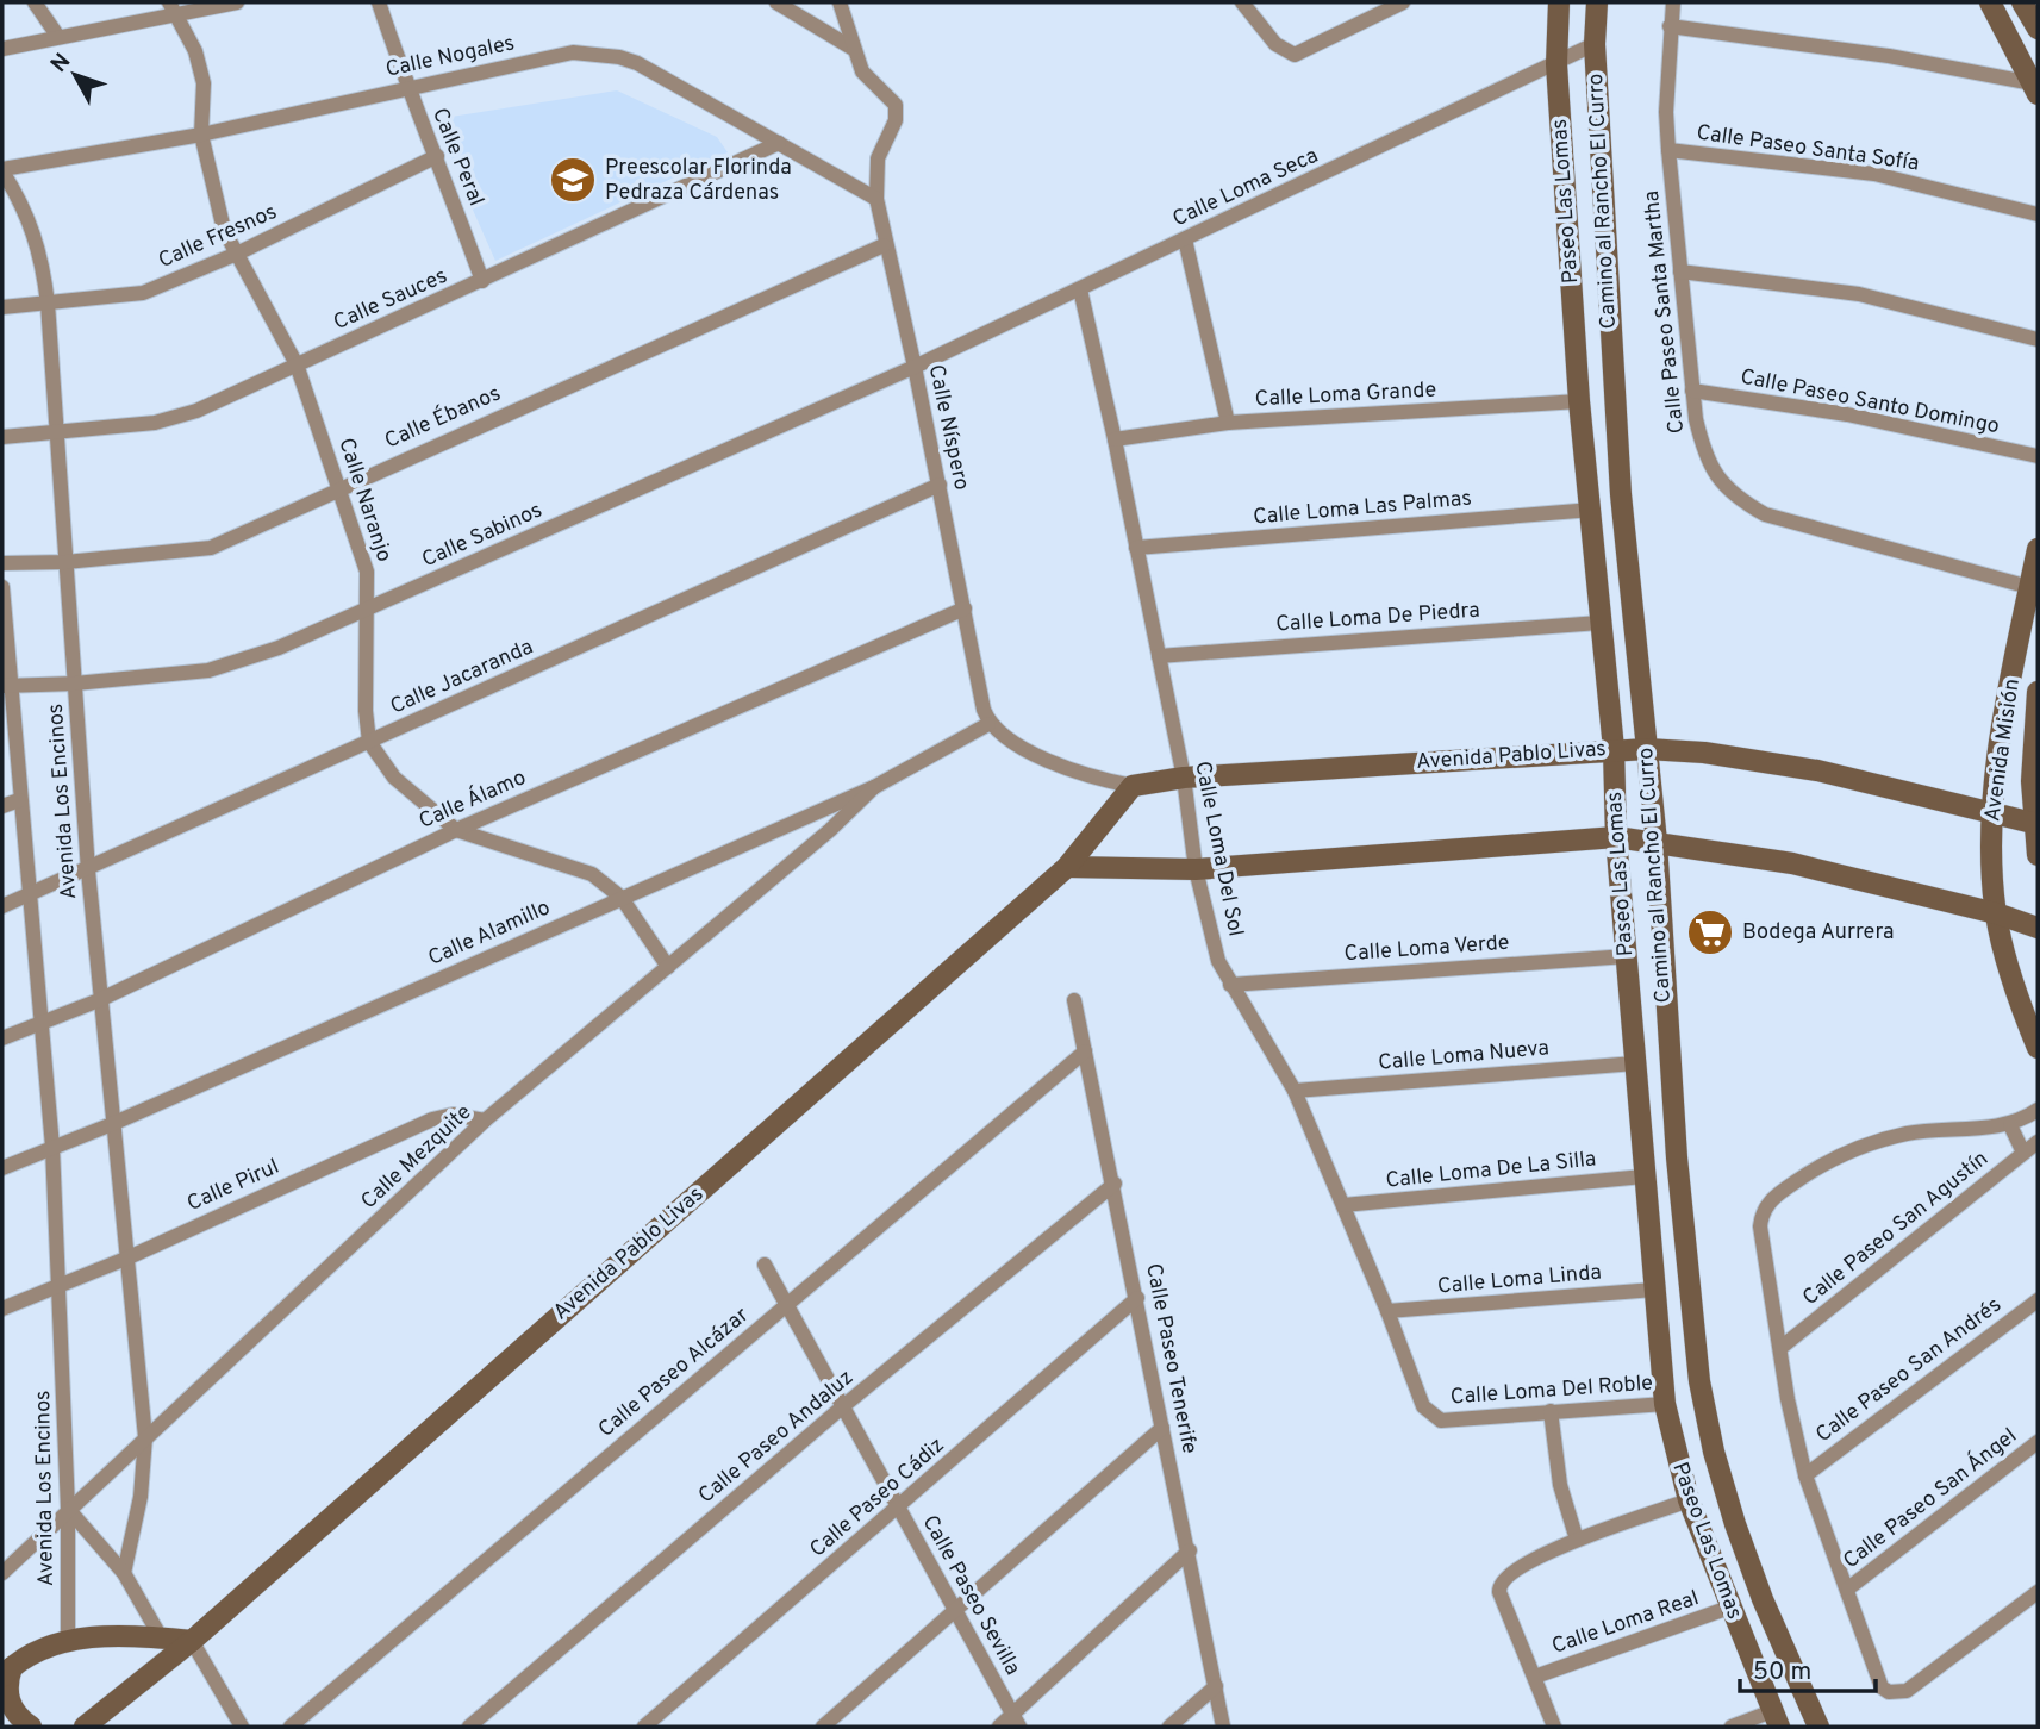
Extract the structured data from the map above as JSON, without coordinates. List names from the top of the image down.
{
  "streets": {
    "street": [
      "Calle Nogales",
      "Calle Paseo Santa Sofía",
      "Calle Peral",
      "Calle Loma Seca",
      "Paseo Las Lomas",
      "Camino al Rancho El Curro",
      "Calle Fresnos",
      "Calle Sauces",
      "Calle Paseo Santa Martha",
      "Calle Loma Grande",
      "Calle Paseo Santo Domingo",
      "Calle Ébanos",
      "Calle Níspero",
      "Calle Naranjo",
      "Calle Loma Las Palmas",
      "Calle Sabinos",
      "Calle Loma De Piedra",
      "Calle Jacaranda",
      "Avenida Misión",
      "Avenida Pablo Livas",
      "Calle Álamo",
      "Avenida Los Encinos",
      "Calle Loma Del Sol",
      "Calle Alamillo",
      "Calle Loma Verde",
      "Calle Loma Nueva",
      "Calle Mezquite",
      "Calle Loma De La Silla",
      "Calle Pirul",
      "Calle Paseo San Agustín",
      "Calle Loma Linda",
      "Calle Paseo Tenerife",
      "Calle Paseo San Andrés",
      "Calle Paseo Alcázar",
      "Calle Loma Del Roble",
      "Calle Paseo Andaluz",
      "Calle Paseo Cádiz",
      "Calle Paseo San Ángel",
      "Calle Paseo Sevilla",
      "Calle Loma Real"
    ]
  },
  "crossings": [
    ["Calle Nogales", "Calle Peral"],
    ["Calle Nogales", "Calle Sauces"],
    ["Calle Nogales", "Calle Níspero"],
    ["Calle Nogales", "Calle Naranjo"],
    ["Calle Nogales", "Avenida Los Encinos"],
    ["Calle Paseo Santa Sofía", "Calle Paseo Santa Martha"],
    ["Calle Peral", "Calle Fresnos"],
    ["Calle Peral", "Calle Sauces"],
    ["Calle Loma Seca", "Paseo Las Lomas"],
    ["Calle Loma Seca", "Camino al Rancho El Curro"],
    ["Calle Loma Seca", "Calle Níspero"],
    ["Calle Loma Seca", "Calle Sabinos"],
    ["Calle Loma Seca", "Calle Loma Del Sol"],
    ["Paseo Las Lomas", "Calle Loma Grande"],
    ["Paseo Las Lomas", "Calle Loma Las Palmas"],
    ["Paseo Las Lomas", "Calle Loma De Piedra"],
    ["Paseo Las Lomas", "Avenida Pablo Livas"],
    ["Paseo Las Lomas", "Calle Loma Verde"],
    ["Paseo Las Lomas", "Calle Loma Nueva"],
    ["Paseo Las Lomas", "Calle Loma De La Silla"],
    ["Paseo Las Lomas", "Calle Loma Linda"],
    ["Paseo Las Lomas", "Calle Loma Del Roble"],
    ["Paseo Las Lomas", "Calle Loma Real"],
    ["Camino al Rancho El Curro", "Avenida Pablo Livas"],
    ["Calle Fresnos", "Calle Naranjo"],
    ["Calle Fresnos", "Avenida Los Encinos"],
    ["Calle Sauces", "Calle Naranjo"],
    ["Calle Sauces", "Avenida Los Encinos"],
    ["Calle Paseo Santa Martha", "Calle Paseo Santo Domingo"],
    ["Calle Paseo Santa Martha", "Avenida Misión"],
    ["Calle Loma Grande", "Calle Loma Del Sol"],
    ["Calle Ébanos", "Calle Níspero"],
    ["Calle Ébanos", "Calle Naranjo"],
    ["Calle Ébanos", "Avenida Los Encinos"],
    ["Calle Níspero", "Calle Sabinos"],
    ["Calle Níspero", "Calle Jacaranda"],
    ["Calle Níspero", "Calle Álamo"],
    ["Calle Níspero", "Calle Alamillo"],
    ["Calle Naranjo", "Calle Sabinos"],
    ["Calle Naranjo", "Calle Jacaranda"],
    ["Calle Loma Las Palmas", "Calle Loma Del Sol"],
    ["Calle Sabinos", "Avenida Los Encinos"],
    ["Calle Loma De Piedra", "Calle Loma Del Sol"],
    ["Calle Jacaranda", "Avenida Los Encinos"],
    ["Avenida Misión", "Avenida Pablo Livas"],
    ["Avenida Pablo Livas", "Calle Loma Del Sol"],
    ["Calle Álamo", "Avenida Los Encinos"],
    ["Avenida Los Encinos", "Calle Alamillo"],
    ["Avenida Los Encinos", "Calle Mezquite"],
    ["Avenida Los Encinos", "Calle Pirul"],
    ["Calle Loma Del Sol", "Calle Loma Verde"],
    ["Calle Loma Del Sol", "Calle Loma Nueva"],
    ["Calle Loma Del Sol", "Calle Loma De La Silla"],
    ["Calle Loma Del Sol", "Calle Loma Linda"],
    ["Calle Loma Del Sol", "Calle Loma Del Roble"],
    ["Calle Alamillo", "Calle Mezquite"],
    ["Calle Mezquite", "Calle Pirul"],
    ["Calle Paseo Tenerife", "Calle Paseo Alcázar"],
    ["Calle Paseo Tenerife", "Calle Paseo Andaluz"],
    ["Calle Paseo Tenerife", "Calle Paseo Cádiz"],
    ["Calle Paseo Alcázar", "Calle Paseo Sevilla"],
    ["Calle Paseo Andaluz", "Calle Paseo Sevilla"],
    ["Calle Paseo Cádiz", "Calle Paseo Sevilla"]
  ],
  "places": {
    "school or university": ["Preescolar Florinda Pedraza Cárdenas"],
    "supermarket": ["Bodega Aurrera"]
  },
  "scale_bar": "50 m",
  "north": "top left"
}
